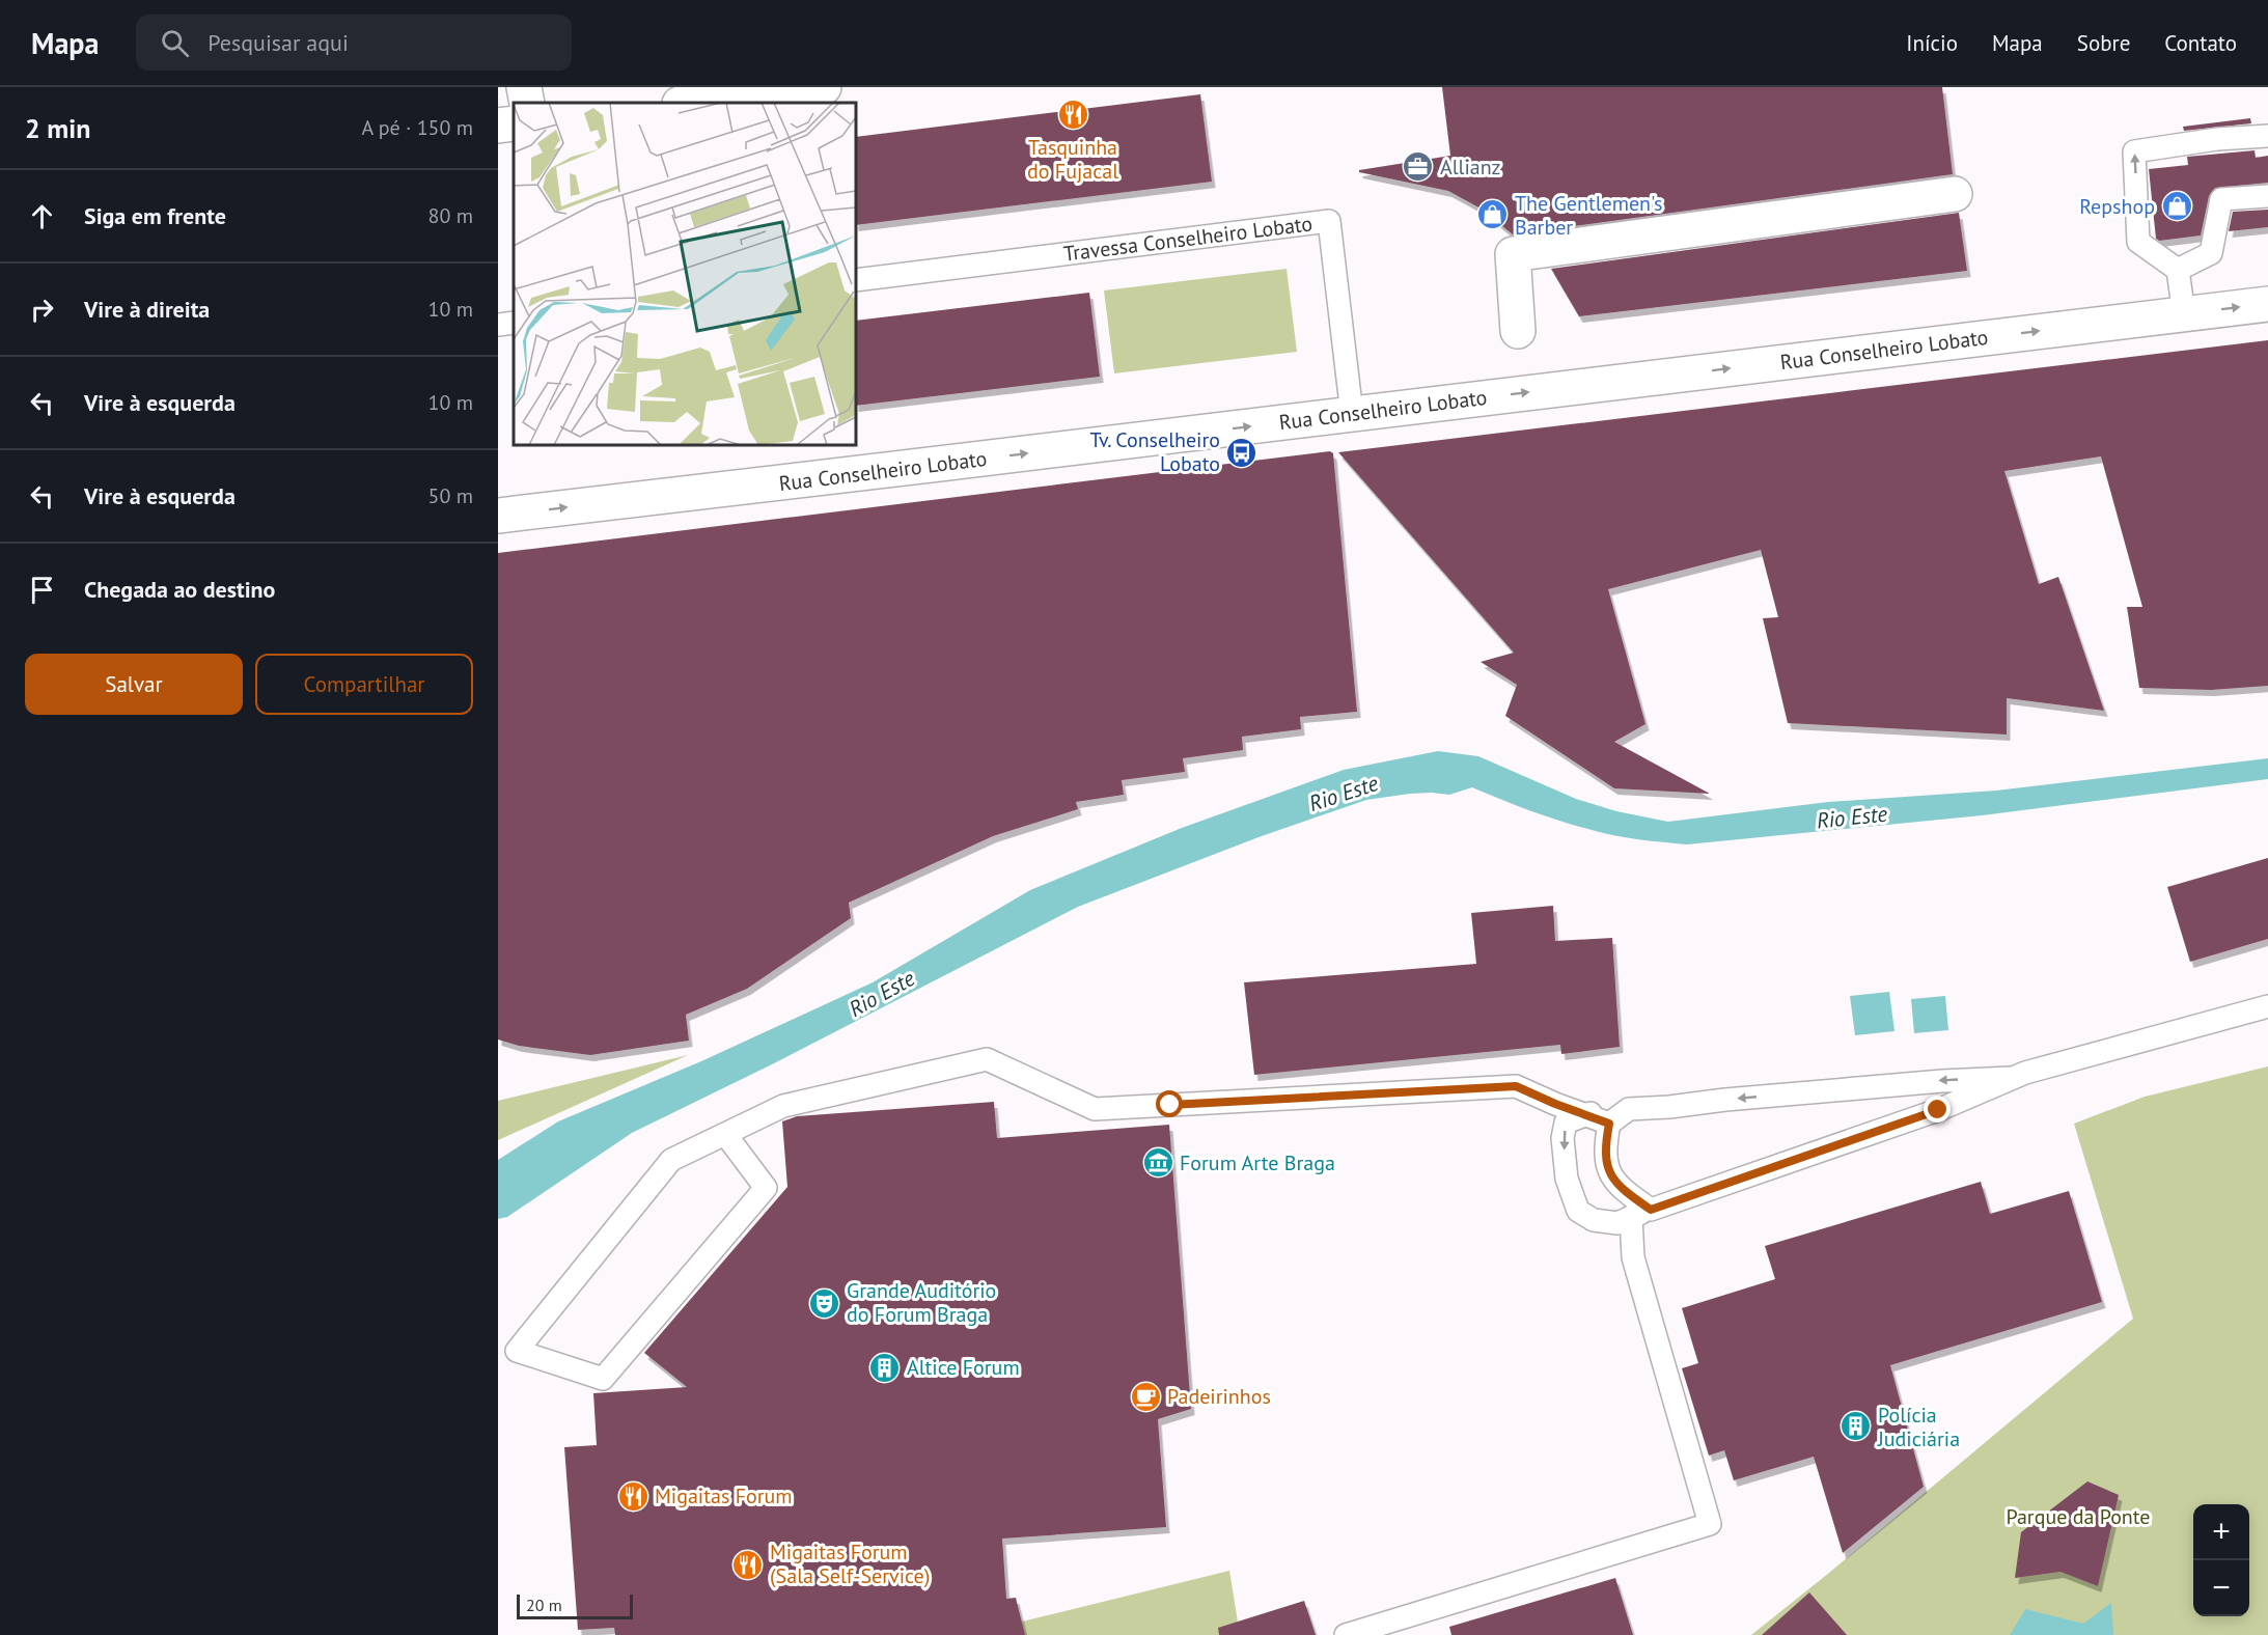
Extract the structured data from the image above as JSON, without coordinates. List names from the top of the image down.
{
  "streets": {
    "main road": ["Rua Conselheiro Lobato"],
    "lane": ["Travessa Conselheiro Lobato"]
  },
  "crossings": [
    ["Travessa Conselheiro Lobato", "Rua Conselheiro Lobato"]
  ],
  "one_way": ["Rua Conselheiro Lobato"],
  "water": ["Rio Este"],
  "parks": ["Parque da Ponte"],
  "places": {
    "restaurant": ["Tasquinha do Fujacal", "Migaitas Forum", "Migaitas Forum (Sala Self-Service)"],
    "office": ["Allianz"],
    "shop": ["Repshop", "The Gentlemen's Barber"],
    "bus stop": ["Tv. Conselheiro Lobato"],
    "museum": ["Forum Arte Braga"],
    "theatre": ["Grande Auditório do Forum Braga"],
    "building": ["Altice Forum", "Polícia Judiciária"],
    "cafe": ["Padeirinhos"]
  },
  "scale_bar": "20 m",
  "page": {
    "header": "Mapa",
    "search": "Pesquisar aqui",
    "nav": [
      "Início",
      "Mapa",
      "Sobre",
      "Contato"
    ],
    "heading": ["2 min", "A pé · 150 m"],
    "list": [
      ["Siga em frente", "80 m"],
      ["Vire à direita", "10 m"],
      ["Vire à esquerda", "10 m"],
      ["Vire à esquerda", "50 m"],
      "Chegada ao destino"
    ],
    "buttons": ["Salvar", "Compartilhar"],
    "map_buttons": ["+", "−"],
    "scale": "20 m"
  }
}
